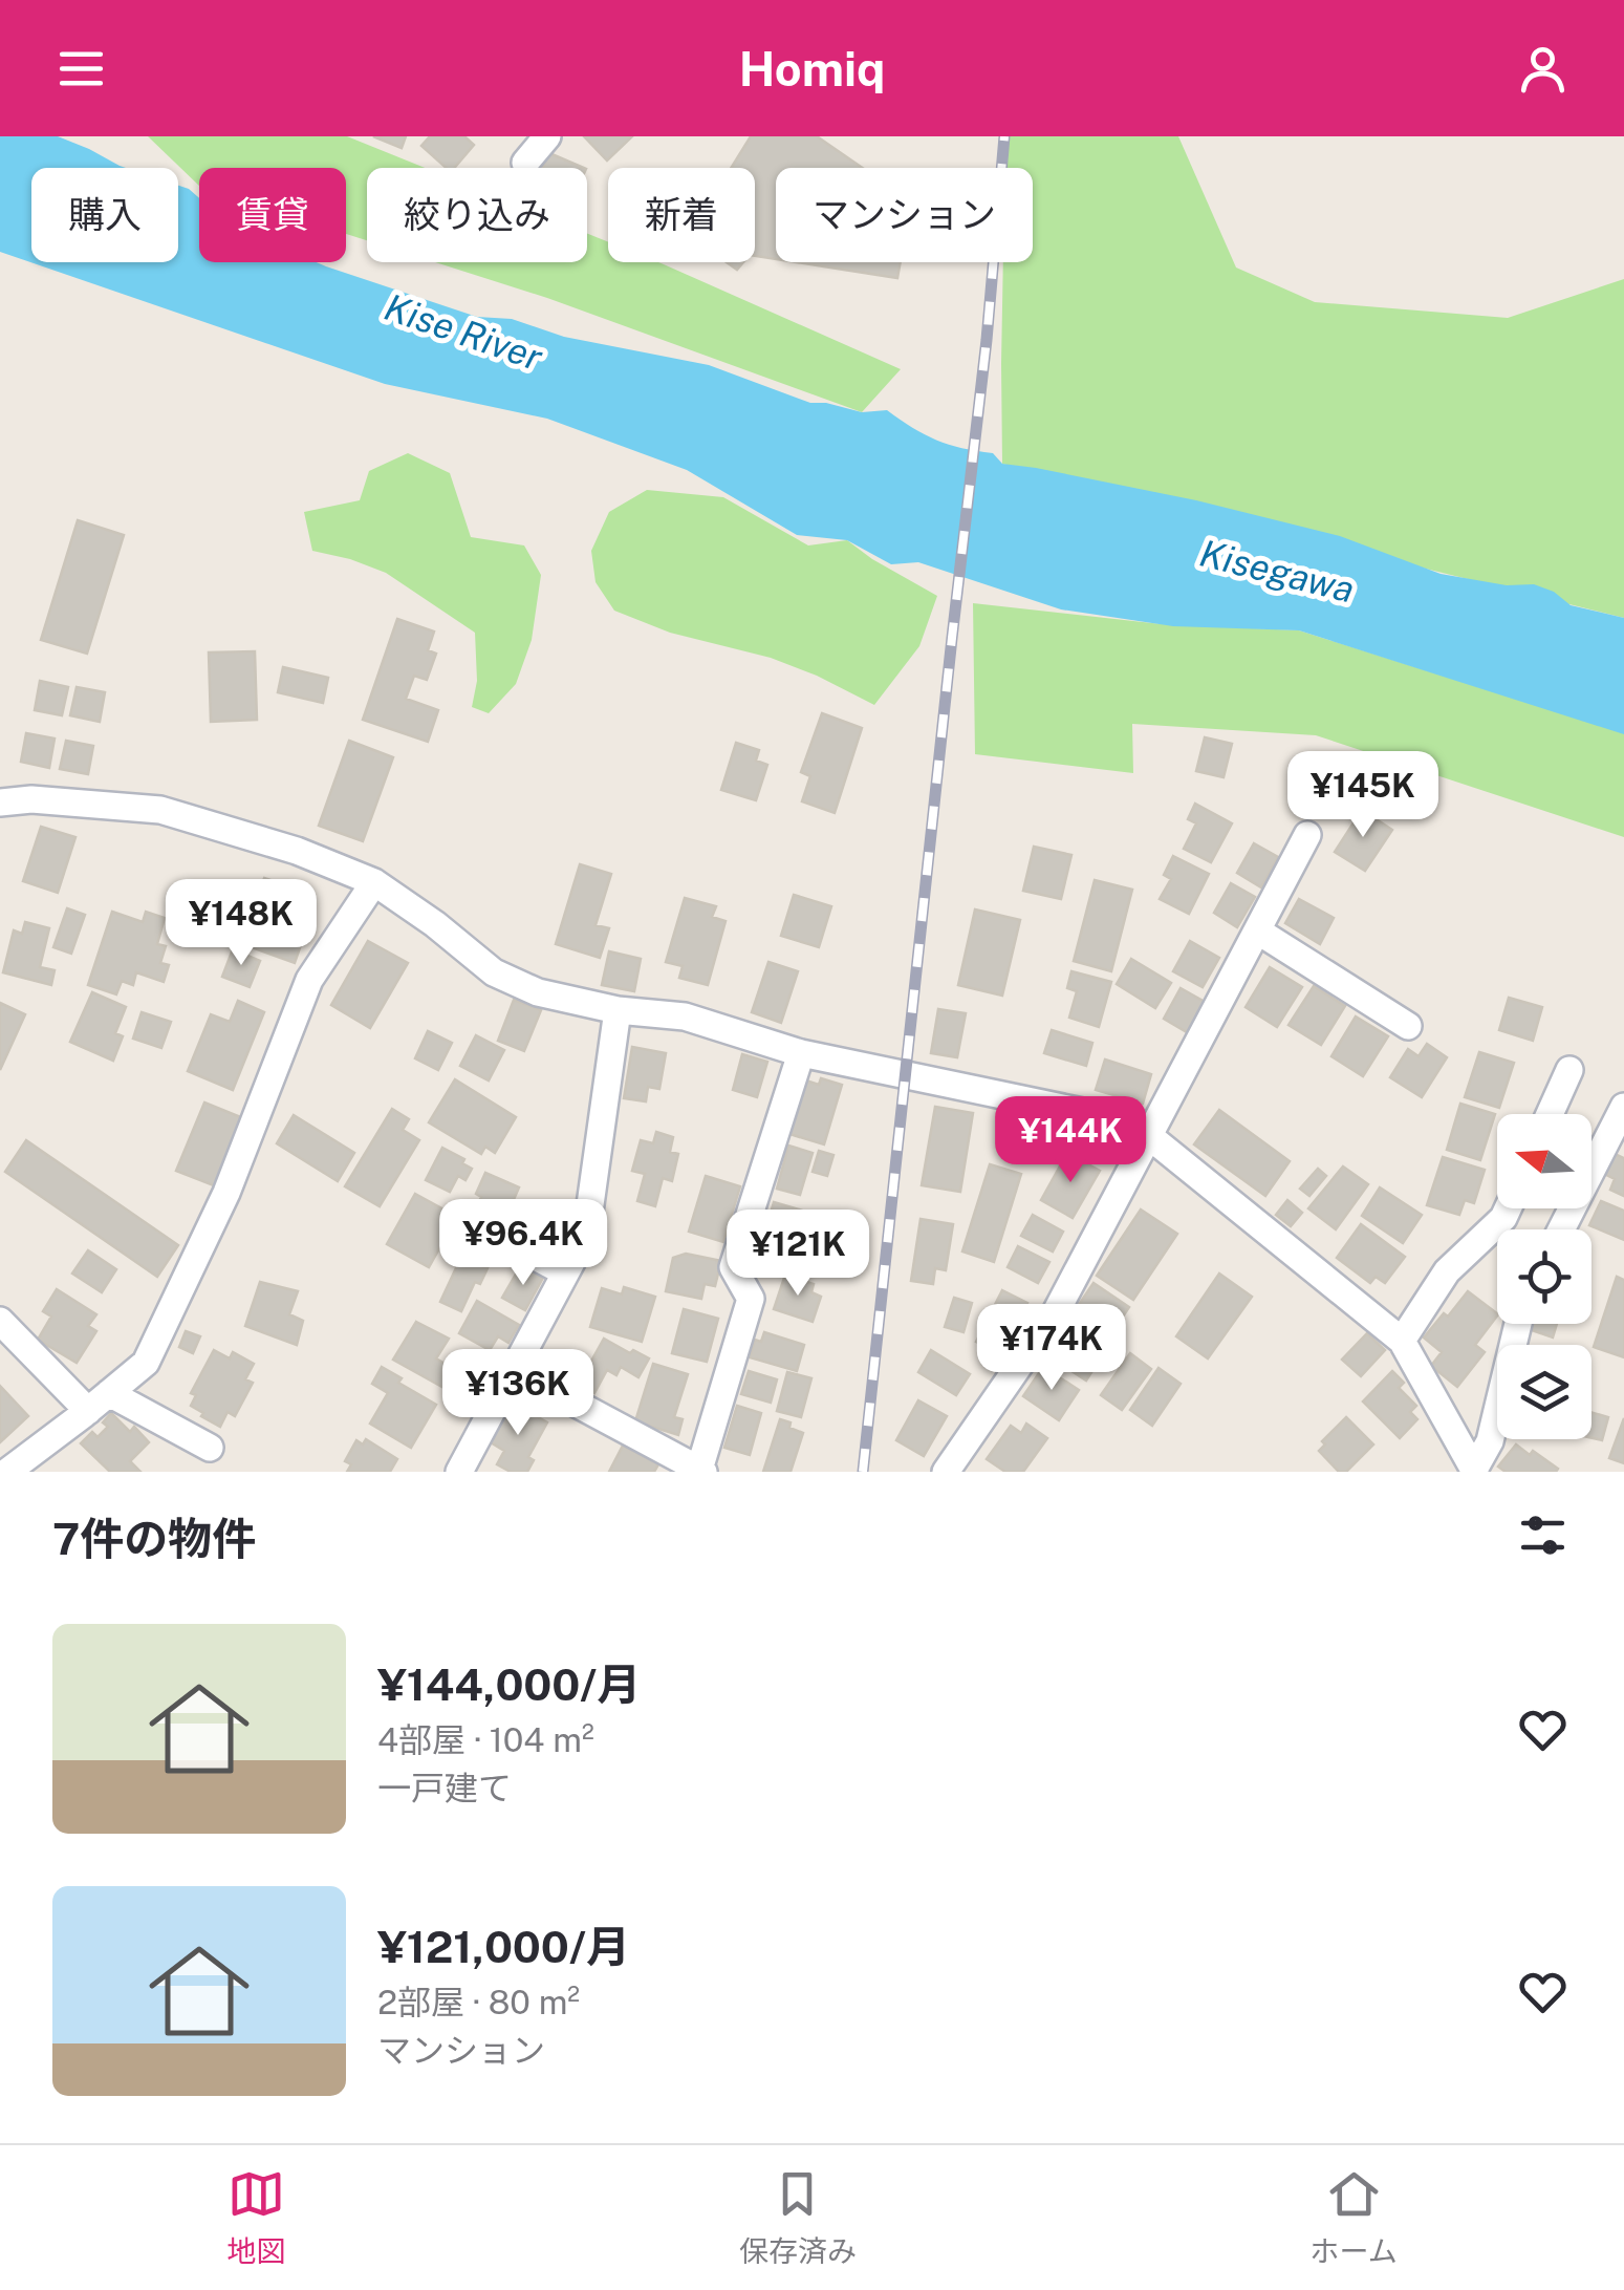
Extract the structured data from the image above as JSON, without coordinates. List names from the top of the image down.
{
  "water": ["Kise River", "Kisegawa"],
  "north": "left",
  "page": {
    "header": "Homiq",
    "chip": [
      "購入",
      "賃貸",
      "絞り込み",
      "新着",
      "マンション"
    ],
    "price": [
      "¥145K",
      "¥148K",
      "¥144K",
      "¥96.4K",
      "¥121K",
      "¥174K",
      "¥136K"
    ],
    "heading": "7件の物件",
    "list": [
      {
        "name": "¥144,000/月",
        "note": "4部屋 · 104 m² · 一戸建て"
      },
      {
        "name": "¥121,000/月",
        "note": "2部屋 · 80 m² · マンション"
      }
    ],
    "tabs": ["地図", "保存済み", "ホーム"]
  }
}
